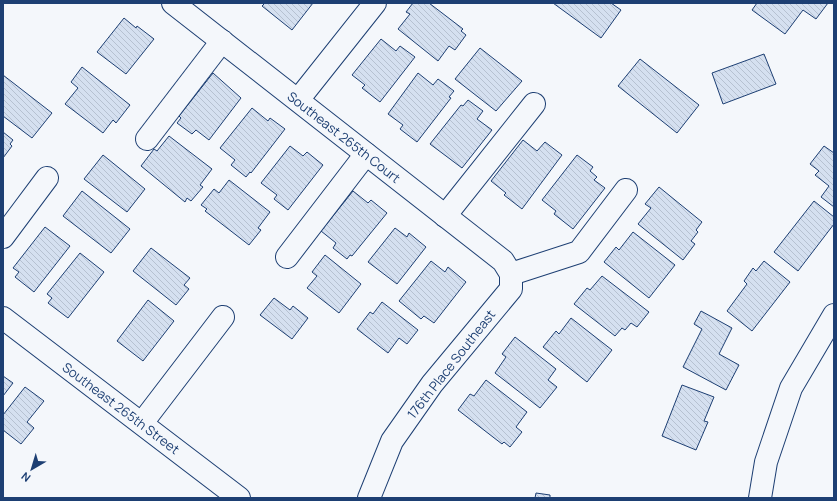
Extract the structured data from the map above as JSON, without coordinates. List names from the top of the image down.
{
  "streets": {
    "street": ["Southeast 265th Court", "176th Place Southeast", "Southeast 265th Street"]
  },
  "crossings": [
    ["Southeast 265th Court", "176th Place Southeast"]
  ],
  "north": "bottom left"
}
